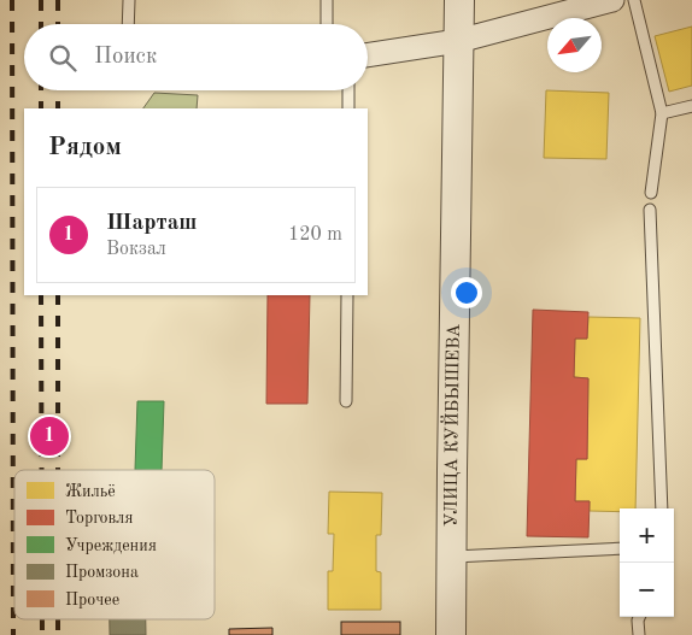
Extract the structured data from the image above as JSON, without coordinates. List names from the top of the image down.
{
  "streets": {
    "street": ["УЛИЦА КУЙБЫШЕВА"]
  },
  "legend": [
    "Жильё",
    "Торговля",
    "Учреждения",
    "Промзона",
    "Прочее"
  ],
  "north": "bottom left",
  "page": {
    "search": "Поиск",
    "heading": "Рядом",
    "list": [
      {
        "mark": "1",
        "name": "Шарташ",
        "note": "Вокзал",
        "value": "120 m"
      }
    ],
    "pins": "1",
    "map_buttons": ["+", "−"]
  }
}
